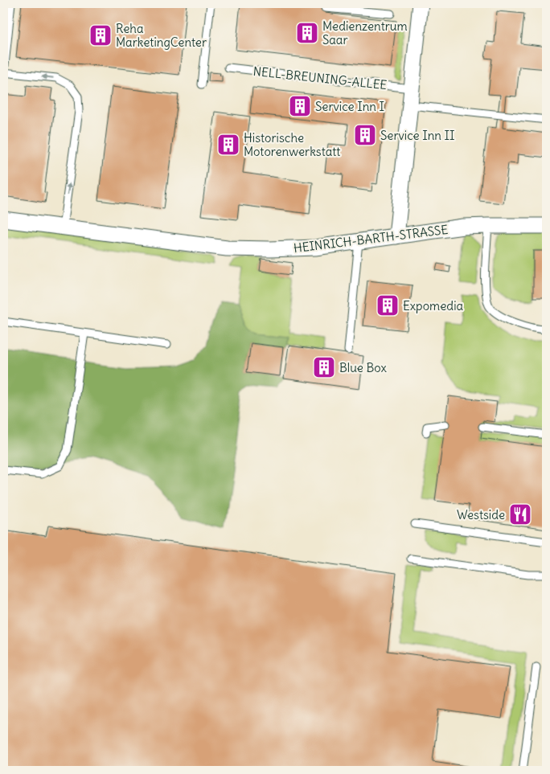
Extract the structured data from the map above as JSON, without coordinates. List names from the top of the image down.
{
  "streets": {
    "street": ["HEINRICH-BARTH-STRASSE"],
    "lane": ["NELL-BREUNING-ALLEE"]
  },
  "places": {
    "building": [
      "Medienzentrum Saar",
      "Reha MarketingCenter",
      "Service Inn I",
      "Service Inn II",
      "Historische Motorenwerkstatt",
      "Expomedia",
      "Blue Box"
    ],
    "restaurant": ["Westside"]
  }
}
